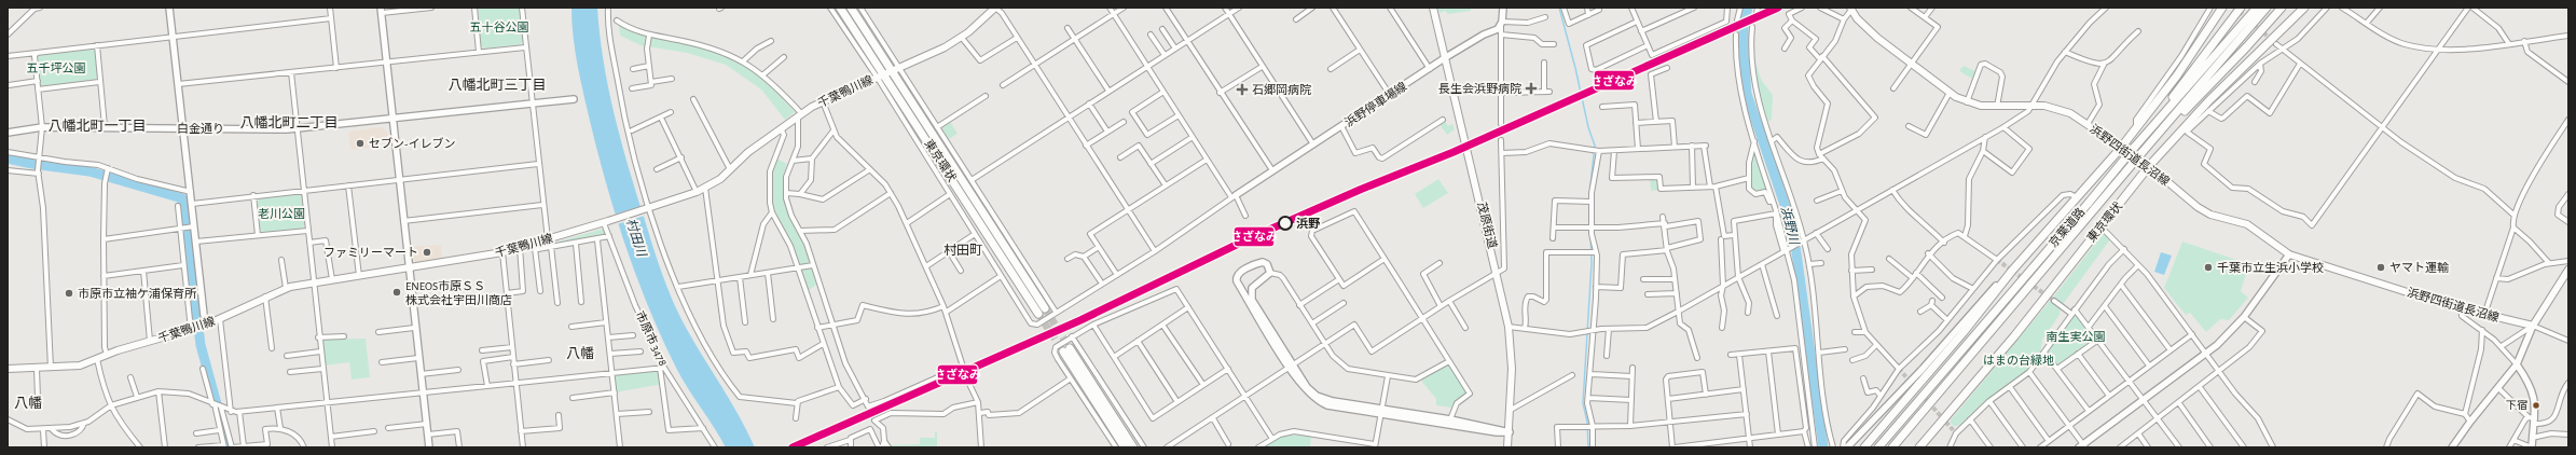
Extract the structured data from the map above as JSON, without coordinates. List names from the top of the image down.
{
  "streets": {
    "highway": ["東京環状", "京葉道路"],
    "main road": ["千葉鴨川線", "浜野四街道長沼線", "茂原街道"],
    "street": ["浜野停車場線", "白金通り", "市原市 3478"]
  },
  "crossings": [
    ["千葉鴨川線", "東京環状"],
    ["千葉鴨川線", "市原市 3478"],
    ["浜野停車場線", "茂原街道"],
    ["浜野四街道長沼線", "東京環状"]
  ],
  "districts": [
    "八幡北町三丁目",
    "八幡北町二丁目",
    "八幡北町一丁目",
    "村田町",
    "八幡",
    "八幡"
  ],
  "water": ["浜野川", "村田川"],
  "parks": [
    "五十谷公園",
    "五千坪公園",
    "老川公園",
    "南生実公園",
    "はまの台緑地"
  ],
  "places": {
    "health": ["長生会浜野病院", "石郷岡病院"],
    "other": [
      "セブン-イレブン",
      "浜野",
      "ファミリーマート",
      "千葉市立生浜小学校",
      "ヤマト運輸",
      "ENEOS市原ＳＳ 株式会社宇田川商店",
      "市原市立袖ケ浦保育所",
      "下宿"
    ]
  },
  "lines": ["transit line さざなみ"]
}
